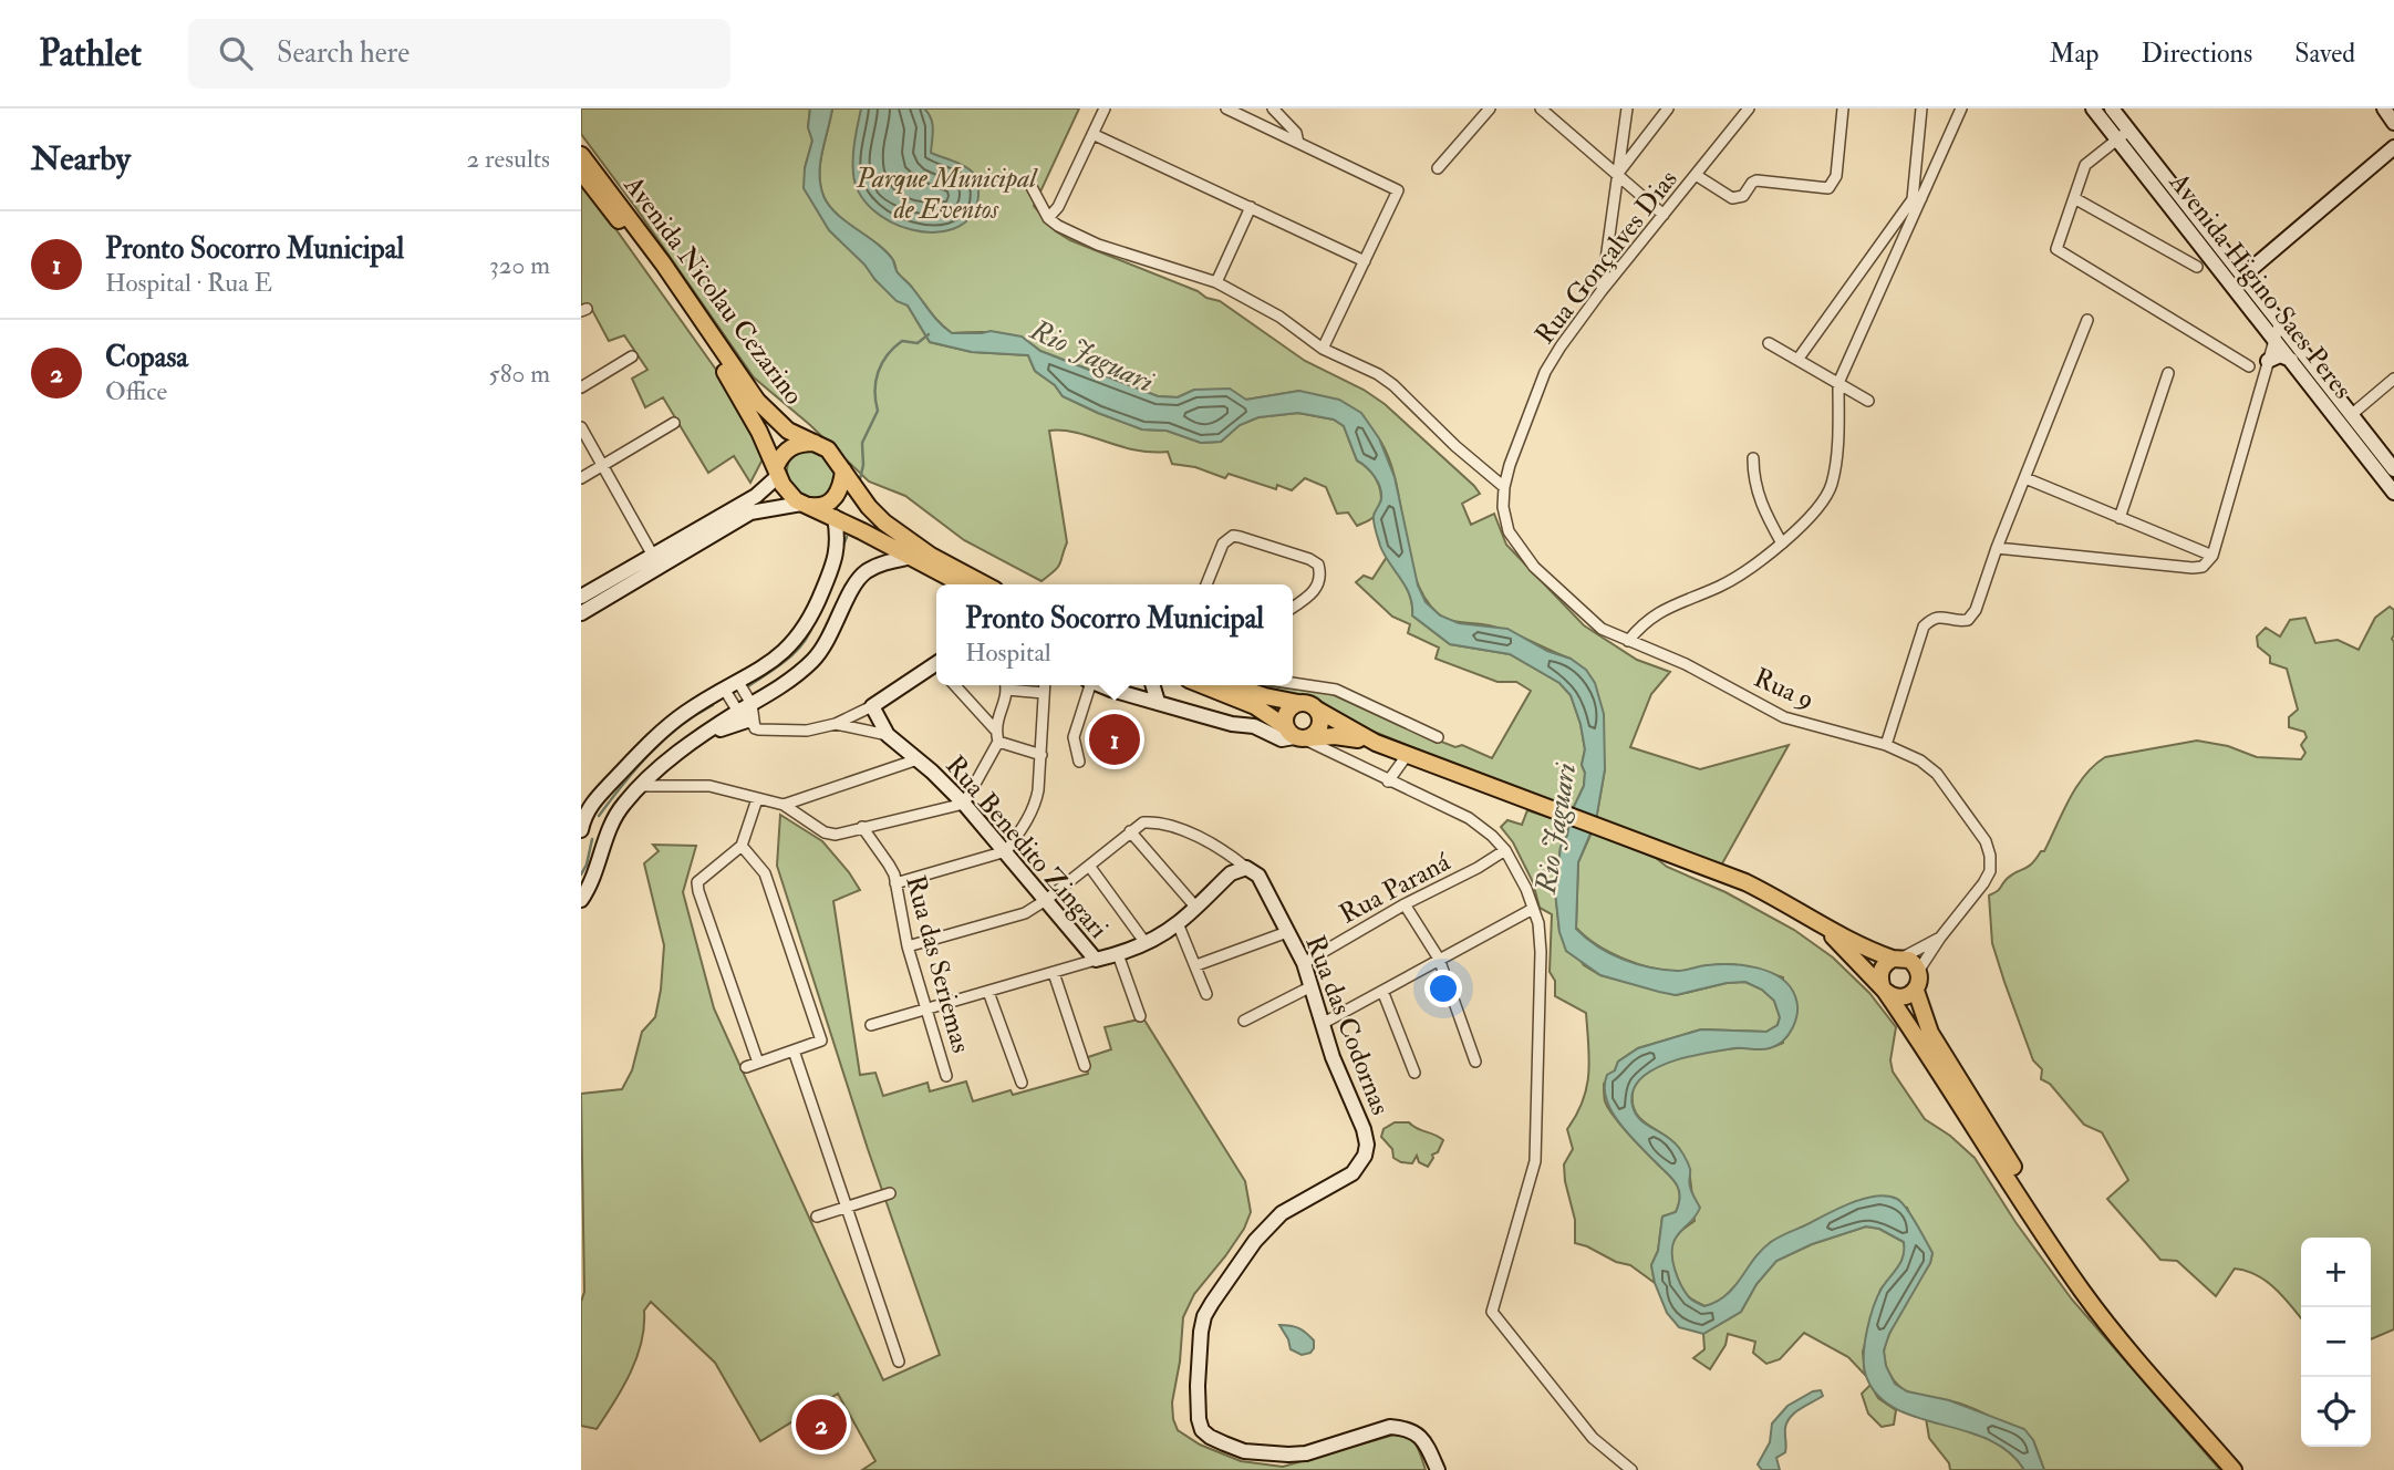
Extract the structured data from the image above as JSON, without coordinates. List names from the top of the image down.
{
  "streets": {
    "main road": ["Avenida Nicolau Cezarino"],
    "street": [
      "Rua Gonçalves Dias",
      "Avenida Higino Saes Peres",
      "Rua 9",
      "Rua Benedito Zingari",
      "Rua Paraná",
      "Rua das Seriemas",
      "Rua das Codornas"
    ]
  },
  "crossings": [
    ["Rua Gonçalves Dias", "Rua 9"],
    ["Rua Benedito Zingari", "Rua das Seriemas"],
    ["Rua Benedito Zingari", "Rua das Codornas"],
    ["Rua Paraná", "Rua das Codornas"]
  ],
  "water": ["Rio Jaguari"],
  "parks": ["Parque Municipal de Eventos"],
  "page": {
    "header": "Pathlet",
    "search": "Search here",
    "nav": ["Map", "Directions", "Saved"],
    "heading": ["Nearby", "2 results"],
    "list": [
      {
        "mark": "1",
        "name": "Pronto Socorro Municipal",
        "note": "Hospital · Rua E",
        "value": "320 m"
      },
      {
        "mark": "2",
        "name": "Copasa",
        "note": "Office",
        "value": "580 m"
      }
    ],
    "popup": ["Pronto Socorro Municipal", "Hospital"],
    "pins": ["1", "2"],
    "map_buttons": ["+", "−"]
  }
}
